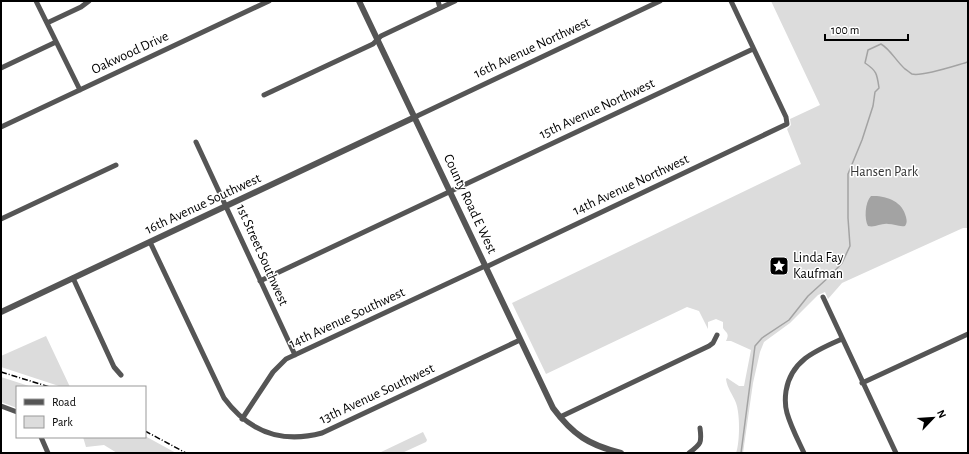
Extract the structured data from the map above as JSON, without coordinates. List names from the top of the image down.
{
  "streets": {
    "street": [
      "16th Avenue Northwest",
      "Oakwood Drive",
      "15th Avenue Northwest",
      "14th Avenue Northwest",
      "16th Avenue Southwest",
      "County Road E West",
      "1st Street Southwest",
      "14th Avenue Southwest",
      "13th Avenue Southwest"
    ]
  },
  "crossings": [
    ["16th Avenue Northwest", "16th Avenue Southwest"],
    ["16th Avenue Northwest", "County Road E West"],
    ["15th Avenue Northwest", "14th Avenue Northwest"],
    ["15th Avenue Northwest", "County Road E West"],
    ["15th Avenue Northwest", "1st Street Southwest"],
    ["14th Avenue Northwest", "County Road E West"],
    ["14th Avenue Northwest", "14th Avenue Southwest"],
    ["16th Avenue Southwest", "County Road E West"],
    ["16th Avenue Southwest", "1st Street Southwest"],
    ["16th Avenue Southwest", "13th Avenue Southwest"],
    ["County Road E West", "14th Avenue Southwest"],
    ["County Road E West", "13th Avenue Southwest"],
    ["1st Street Southwest", "14th Avenue Southwest"],
    ["14th Avenue Southwest", "13th Avenue Southwest"]
  ],
  "parks": ["Hansen Park"],
  "places": {
    "place": ["Linda Fay Kaufman"]
  },
  "legend": ["Road", "Park"],
  "scale_bar": "100 m",
  "north": "top right"
}
